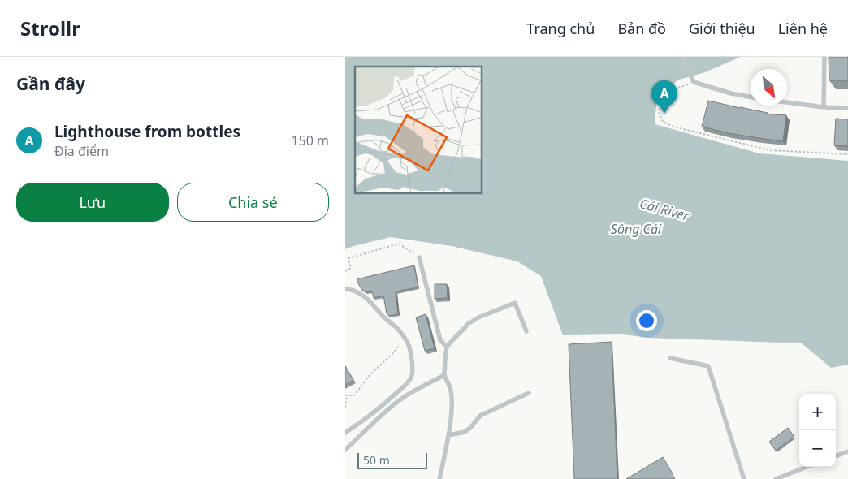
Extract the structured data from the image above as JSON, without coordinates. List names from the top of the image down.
{
  "water": ["Cái River", "Sông Cái"],
  "scale_bar": "50 m",
  "north": "bottom right",
  "page": {
    "header": "Strollr",
    "nav": [
      "Trang chủ",
      "Bản đồ",
      "Giới thiệu",
      "Liên hệ"
    ],
    "heading": "Gần đây",
    "pins": "A",
    "list": [
      {
        "mark": "A",
        "name": "Lighthouse from bottles",
        "note": "Địa điểm",
        "value": "150 m"
      }
    ],
    "buttons": ["Lưu", "Chia sẻ"],
    "map_buttons": ["+", "−"],
    "scale": "50 m"
  }
}
